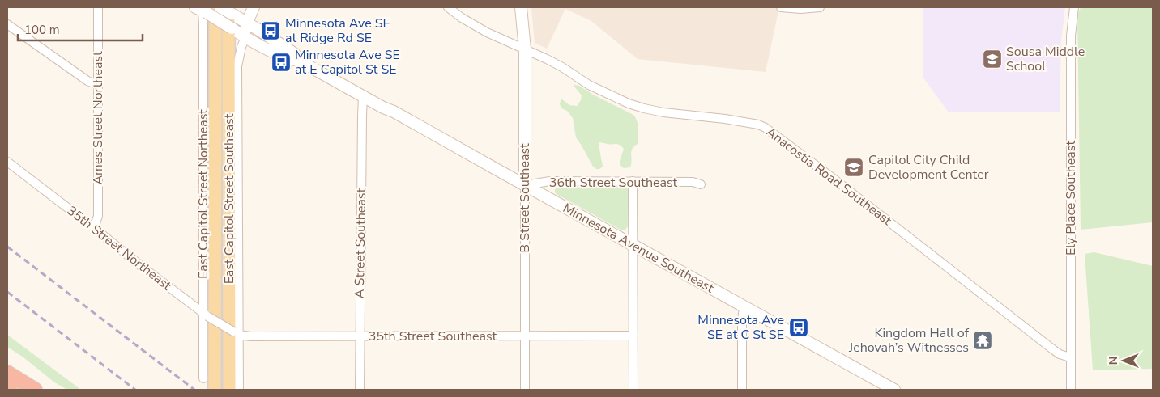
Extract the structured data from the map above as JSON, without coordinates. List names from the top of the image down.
{
  "streets": {
    "main road": [
      "East Capitol Street Northeast",
      "B Street Southeast",
      "East Capitol Street Southeast",
      "Minnesota Avenue Southeast"
    ],
    "street": [
      "Ames Street Northeast",
      "Anacostia Road Southeast",
      "36th Street Southeast",
      "Ely Place Southeast",
      "A Street Southeast",
      "35th Street Northeast",
      "35th Street Southeast"
    ]
  },
  "crossings": [
    ["Ames Street Northeast", "35th Street Northeast"],
    ["Anacostia Road Southeast", "B Street Southeast"],
    ["Anacostia Road Southeast", "Ely Place Southeast"],
    ["36th Street Southeast", "B Street Southeast"],
    ["36th Street Southeast", "Minnesota Avenue Southeast"],
    ["East Capitol Street Northeast", "35th Street Northeast"],
    ["East Capitol Street Northeast", "Minnesota Avenue Southeast"],
    ["B Street Southeast", "Minnesota Avenue Southeast"],
    ["B Street Southeast", "35th Street Southeast"],
    ["East Capitol Street Southeast", "35th Street Northeast"],
    ["East Capitol Street Southeast", "Minnesota Avenue Southeast"],
    ["East Capitol Street Southeast", "35th Street Southeast"],
    ["A Street Southeast", "Minnesota Avenue Southeast"],
    ["A Street Southeast", "35th Street Southeast"],
    ["35th Street Northeast", "35th Street Southeast"]
  ],
  "places": {
    "bus stop": ["Minnesota Ave SE at Ridge Rd SE", "Minnesota Ave SE at E Capitol St SE", "Minnesota Ave SE at C St SE"],
    "school or university": ["Sousa Middle School", "Capitol City Child Development Center"],
    "temple": ["Kingdom Hall of Jehovah’s Witnesses"]
  },
  "scale_bar": "100 m",
  "north": "left"
}
